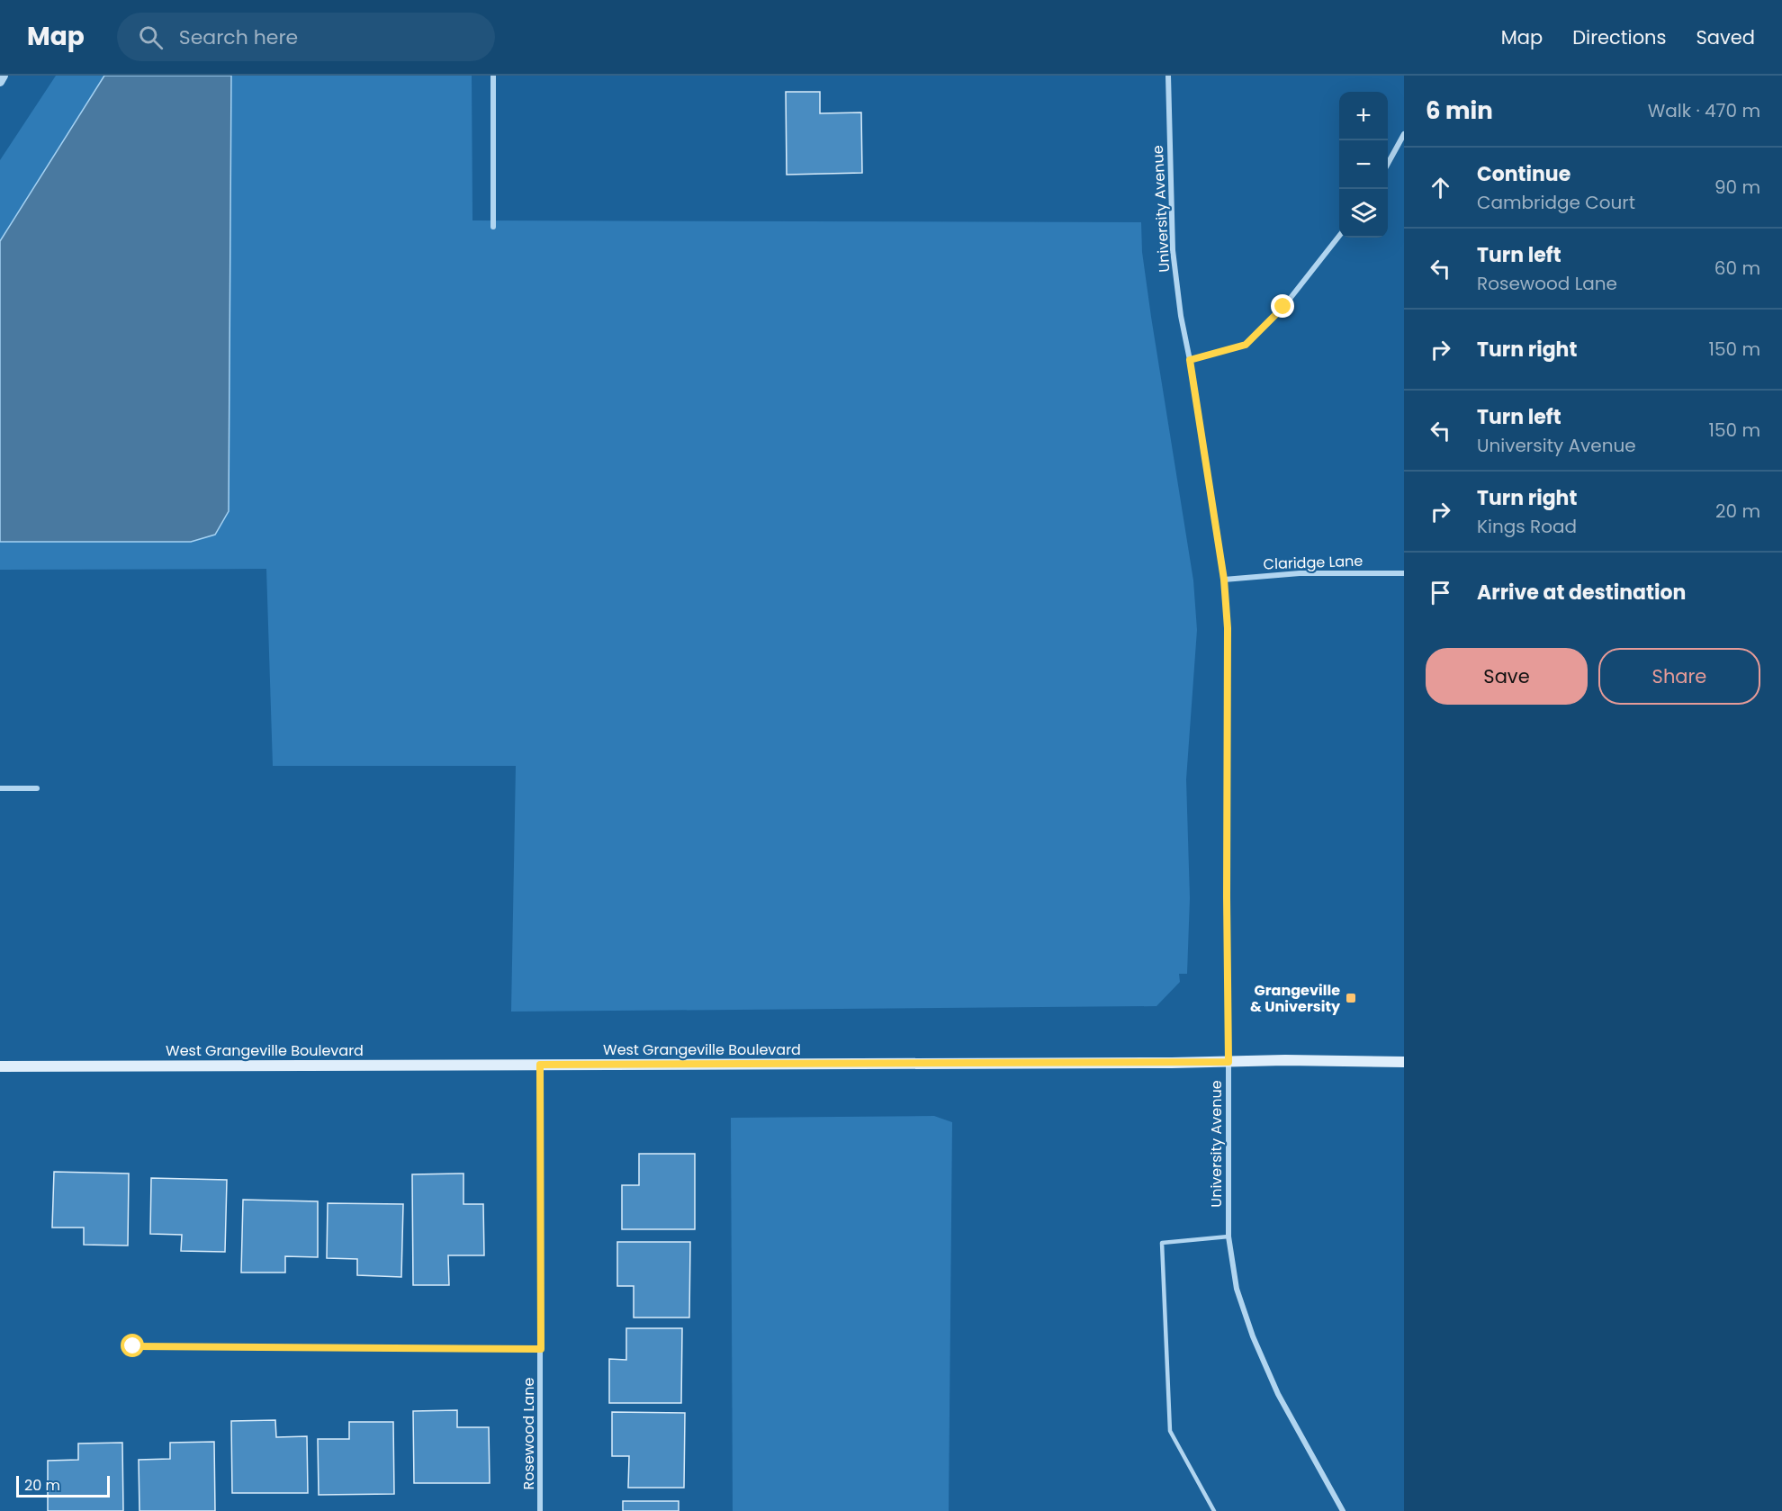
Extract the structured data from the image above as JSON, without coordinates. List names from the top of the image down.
{
  "streets": {
    "main road": ["West Grangeville Boulevard"],
    "street": ["University Avenue", "Claridge Lane", "Rosewood Lane"]
  },
  "crossings": [
    ["University Avenue", "Claridge Lane"],
    ["University Avenue", "West Grangeville Boulevard"],
    ["West Grangeville Boulevard", "Rosewood Lane"]
  ],
  "places": {
    "transit": ["Grangeville & University"]
  },
  "scale_bar": "20 m",
  "page": {
    "header": "Map",
    "search": "Search here",
    "nav": ["Map", "Directions", "Saved"],
    "heading": ["6 min", "Walk · 470 m"],
    "map_buttons": ["+", "−"],
    "list": [
      ["Continue", "Cambridge Court", "90 m"],
      ["Turn left", "Rosewood Lane", "60 m"],
      ["Turn right", "150 m"],
      ["Turn left", "University Avenue", "150 m"],
      ["Turn right", "Kings Road", "20 m"],
      "Arrive at destination"
    ],
    "buttons": ["Save", "Share"],
    "scale": "20 m"
  }
}
